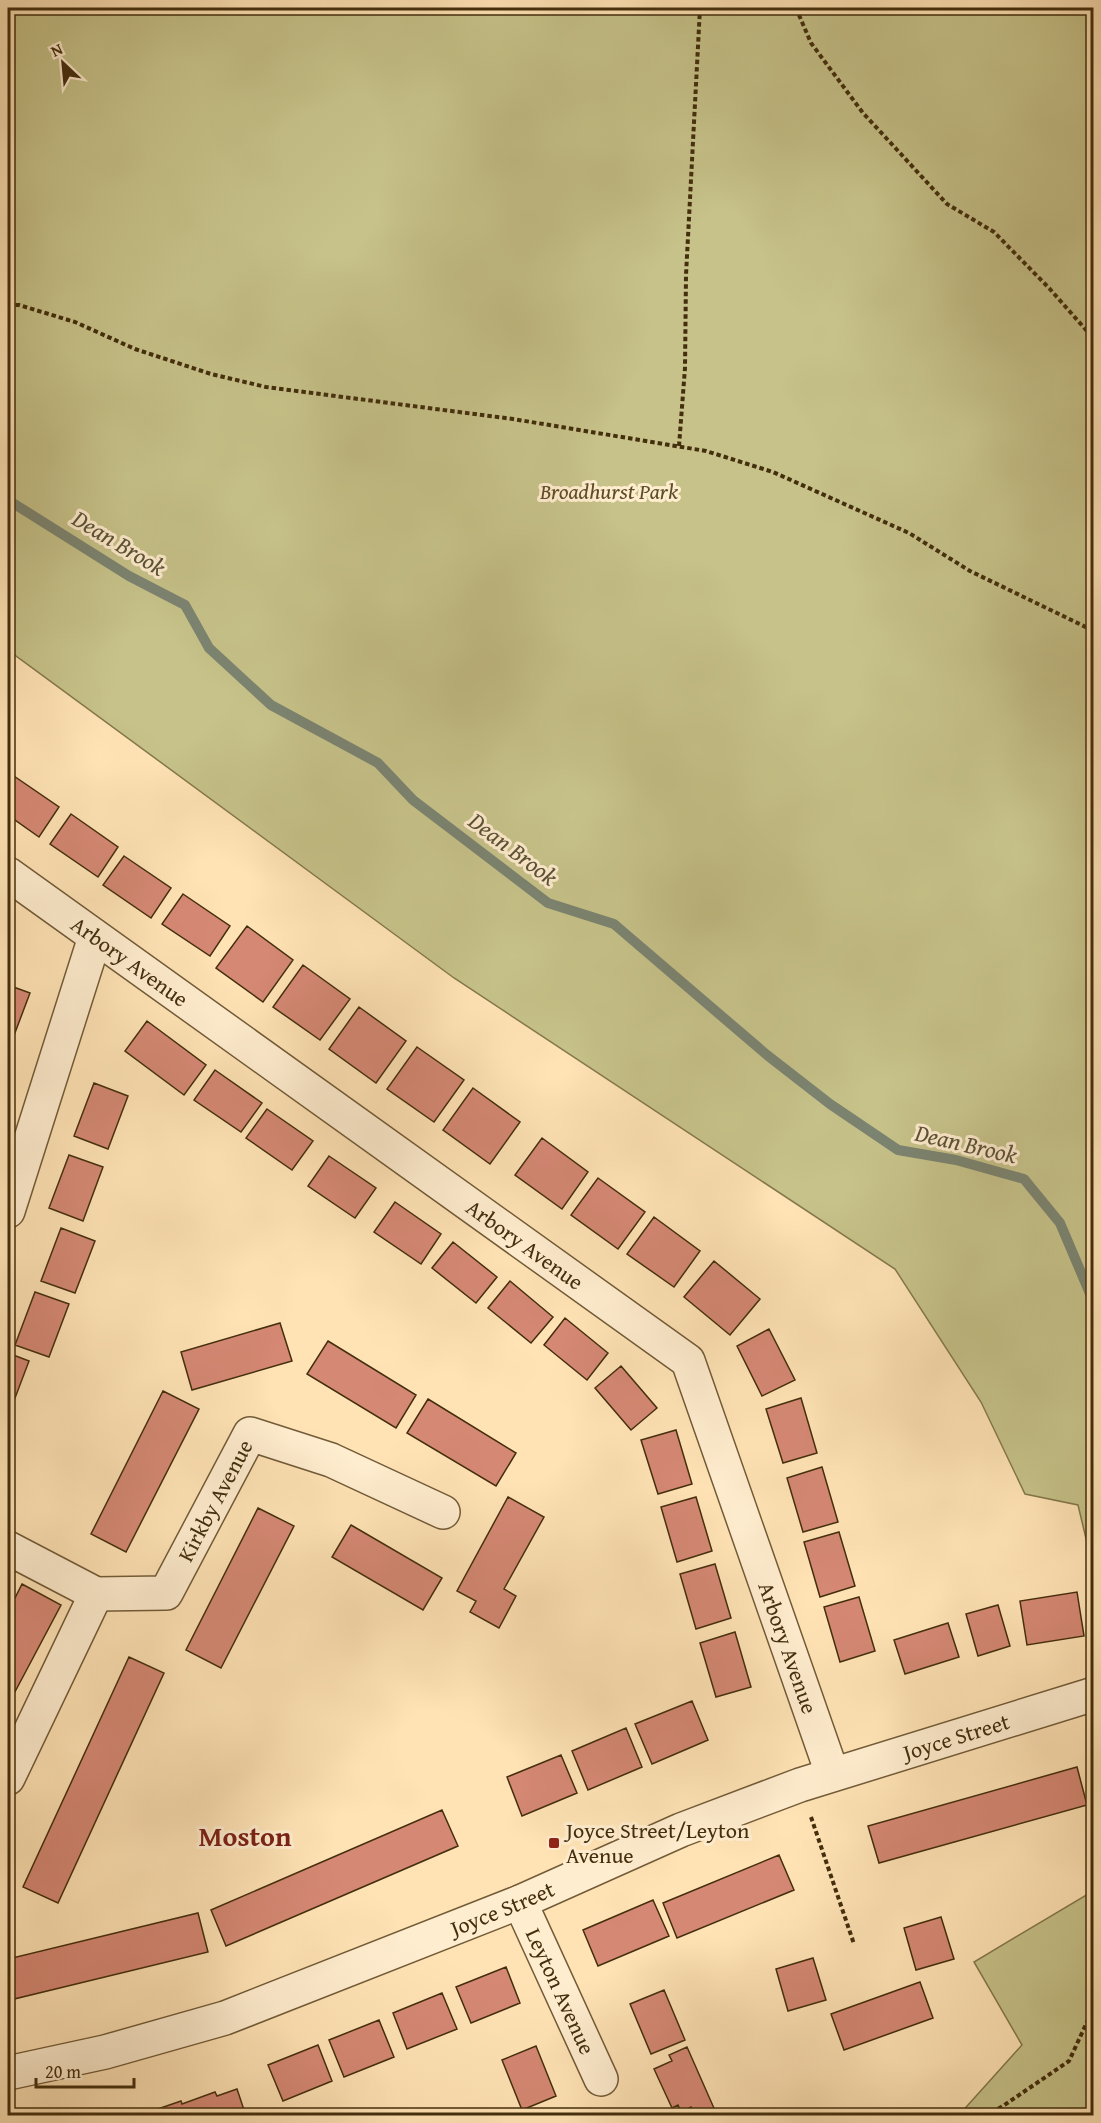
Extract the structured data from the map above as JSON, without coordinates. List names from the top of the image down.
{
  "streets": {
    "street": [
      "Arbory Avenue",
      "Kirkby Avenue",
      "Joyce Street",
      "Leyton Avenue"
    ]
  },
  "crossings": [
    ["Arbory Avenue", "Joyce Street"],
    ["Joyce Street", "Leyton Avenue"]
  ],
  "districts": ["Moston"],
  "water": ["Dean Brook"],
  "parks": ["Broadhurst Park"],
  "places": {
    "transit": ["Joyce Street/Leyton Avenue"]
  },
  "scale_bar": "20 m",
  "north": "top left"
}
